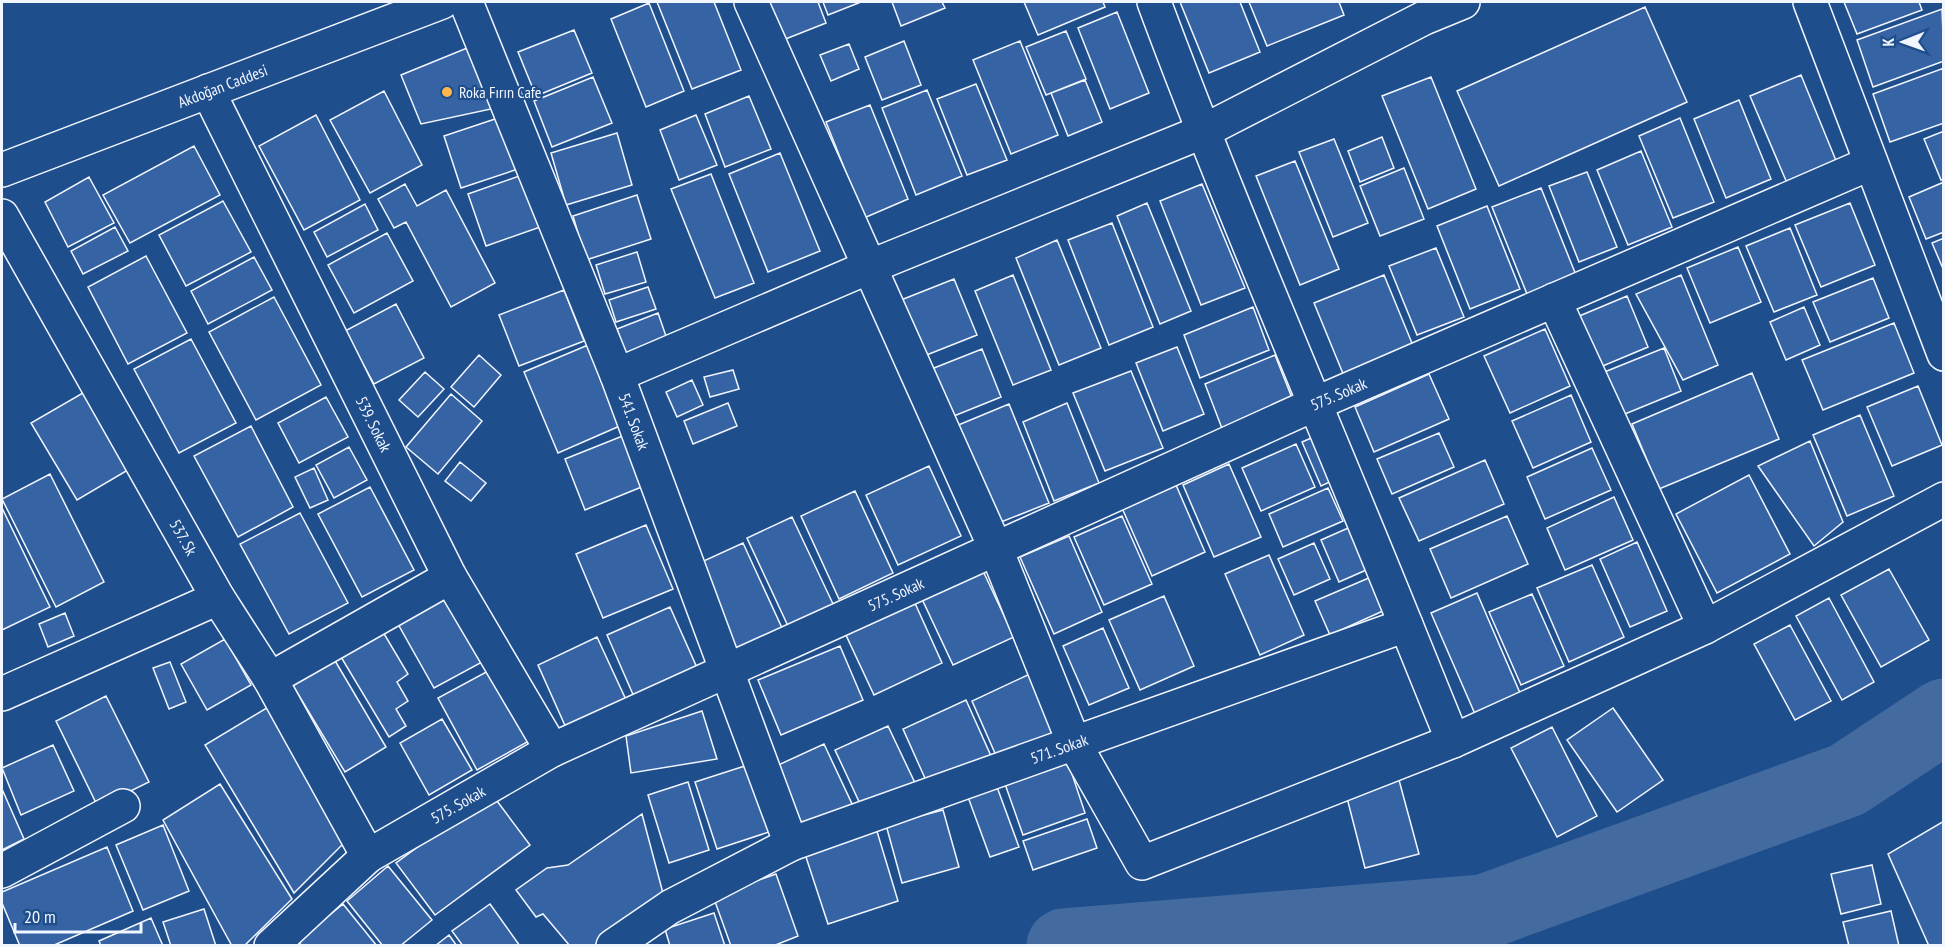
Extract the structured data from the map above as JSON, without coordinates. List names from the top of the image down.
{
  "streets": {
    "street": [
      "Akdoğan Caddesi",
      "575. Sokak",
      "541. Sokak",
      "539. Sokak",
      "537. Sk",
      "571. Sokak"
    ]
  },
  "crossings": [
    ["Akdoğan Caddesi", "539. Sokak"],
    ["575. Sokak", "541. Sokak"],
    ["575. Sokak", "539. Sokak"],
    ["575. Sokak", "537. Sk"],
    ["541. Sokak", "571. Sokak"]
  ],
  "places": ["Roka Fırın Cafe"],
  "scale_bar": "20 m",
  "north": "left"
}
